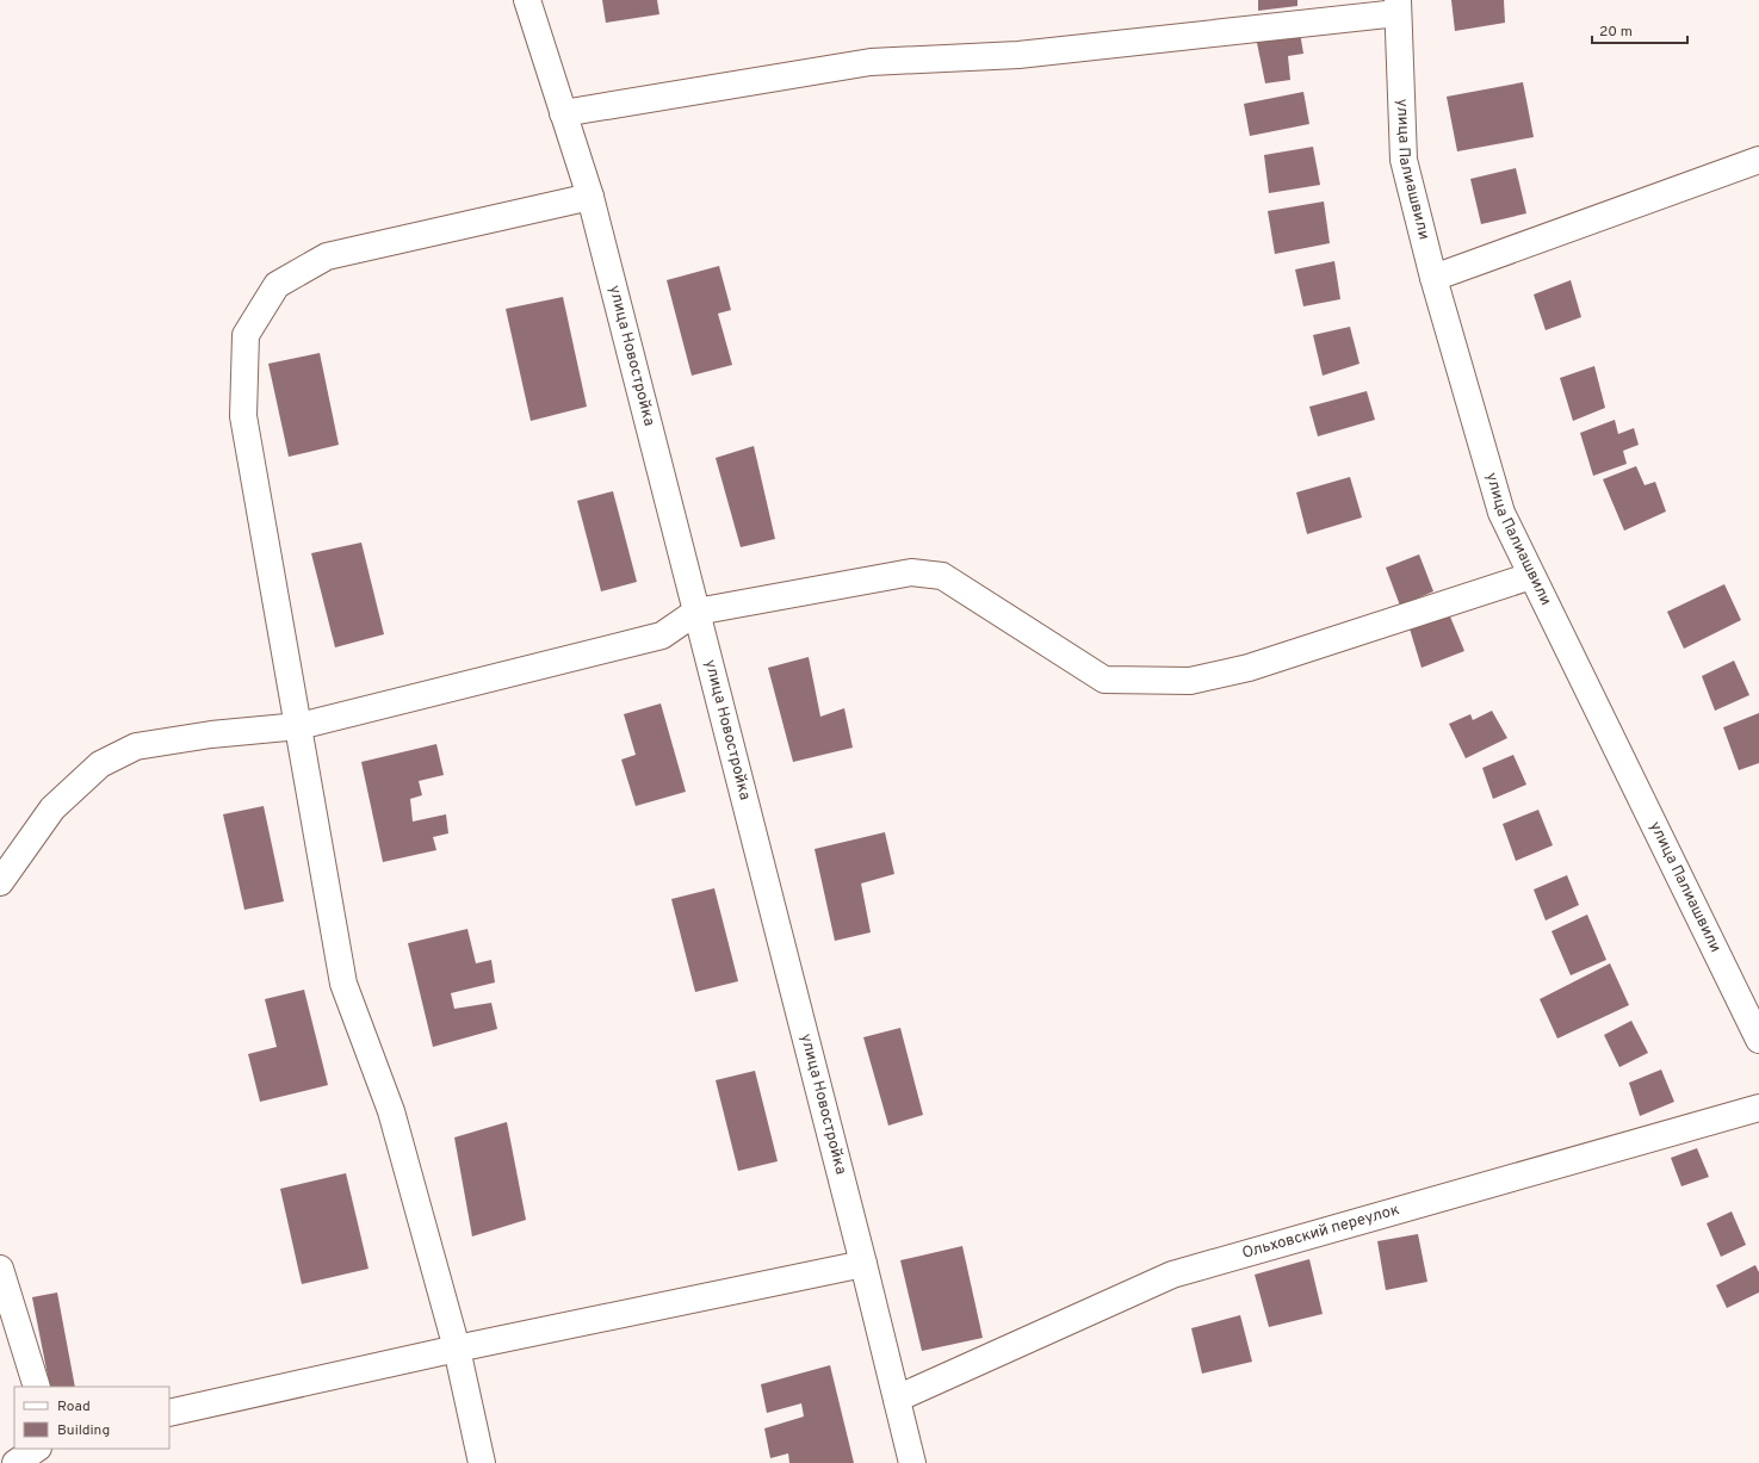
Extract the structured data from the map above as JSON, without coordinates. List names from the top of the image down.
{
  "streets": {
    "street": ["улица Палиашвили", "улица Новостройка", "Ольховский переулок"]
  },
  "crossings": [
    ["улица Новостройка", "Ольховский переулок"]
  ],
  "legend": ["Road", "Building"],
  "scale_bar": "20 m"
}
